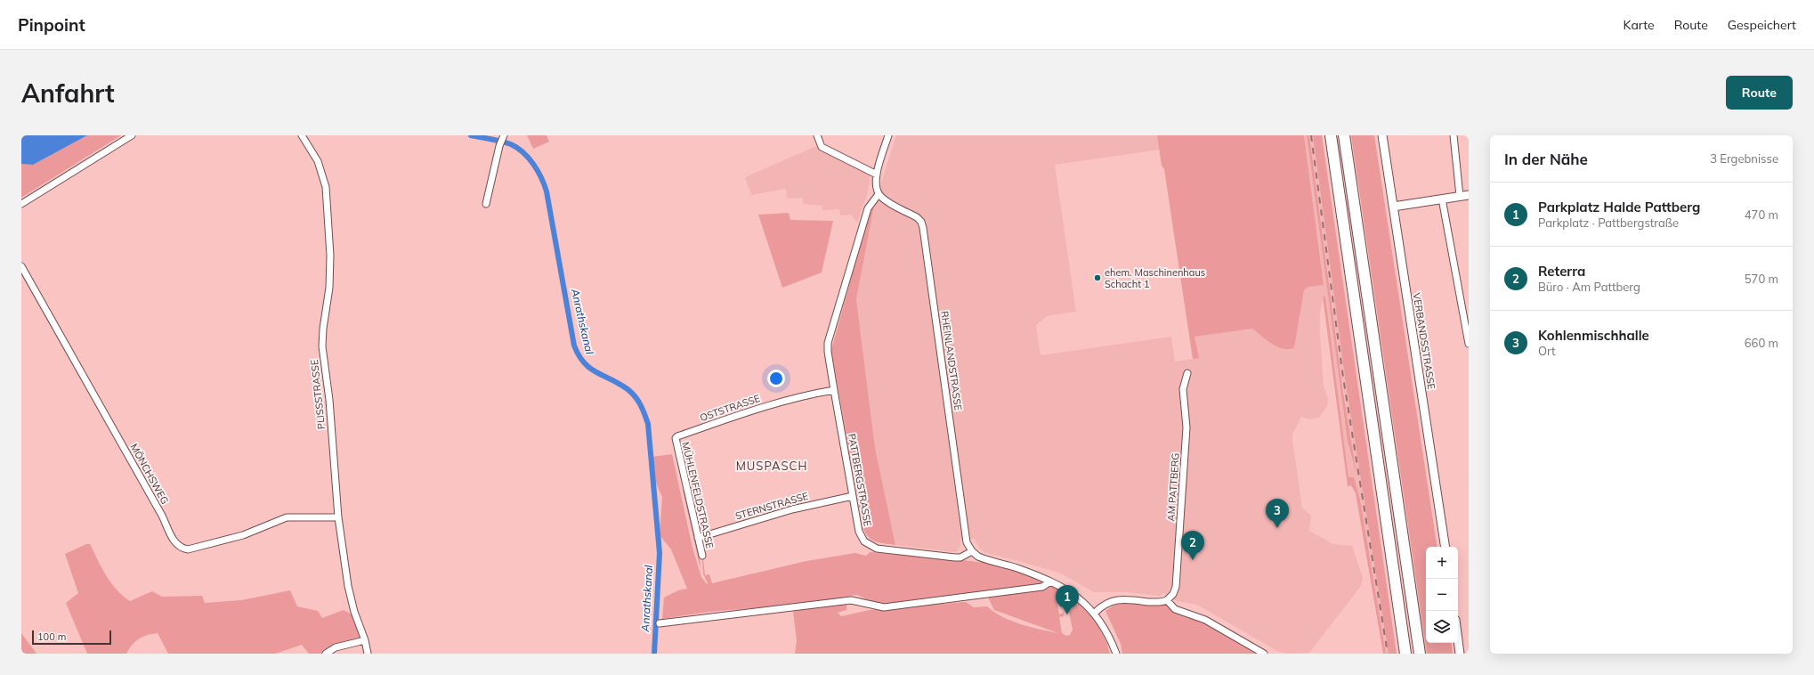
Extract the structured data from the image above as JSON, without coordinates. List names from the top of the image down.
{
  "streets": {
    "main road": ["VERBANDSSTRASSE"],
    "street": [
      "RHEINLANDSTRASSE",
      "PLISSSTRASSE",
      "OSTSTRASSE",
      "MÖNCHSWEG",
      "PATTBERGSTRASSE",
      "AM PATTBERG",
      "MÜHLENFELDSTRASSE",
      "STERNSTRASSE"
    ]
  },
  "crossings": [
    ["RHEINLANDSTRASSE", "PATTBERGSTRASSE"],
    ["PLISSSTRASSE", "MÖNCHSWEG"],
    ["OSTSTRASSE", "PATTBERGSTRASSE"],
    ["OSTSTRASSE", "MÜHLENFELDSTRASSE"],
    ["PATTBERGSTRASSE", "STERNSTRASSE"],
    ["MÜHLENFELDSTRASSE", "STERNSTRASSE"]
  ],
  "districts": ["MUSPASCH"],
  "water": ["Anrathskanal"],
  "places": ["ehem. Maschinenhaus Schacht 1"],
  "scale_bar": "100 m",
  "page": {
    "header": "Pinpoint",
    "nav": ["Karte", "Route", "Gespeichert"],
    "buttons": "Route",
    "title": "Anfahrt",
    "heading": ["In der Nähe", "3 Ergebnisse"],
    "list": [
      {
        "mark": "1",
        "name": "Parkplatz Halde Pattberg",
        "note": "Parkplatz · Pattbergstraße",
        "value": "470 m"
      },
      {
        "mark": "2",
        "name": "Reterra",
        "note": "Büro · Am Pattberg",
        "value": "570 m"
      },
      {
        "mark": "3",
        "name": "Kohlenmischhalle",
        "note": "Ort",
        "value": "660 m"
      }
    ],
    "pins": ["3", "2", "1"],
    "map_buttons": ["+", "−"],
    "scale": "100 m"
  }
}
